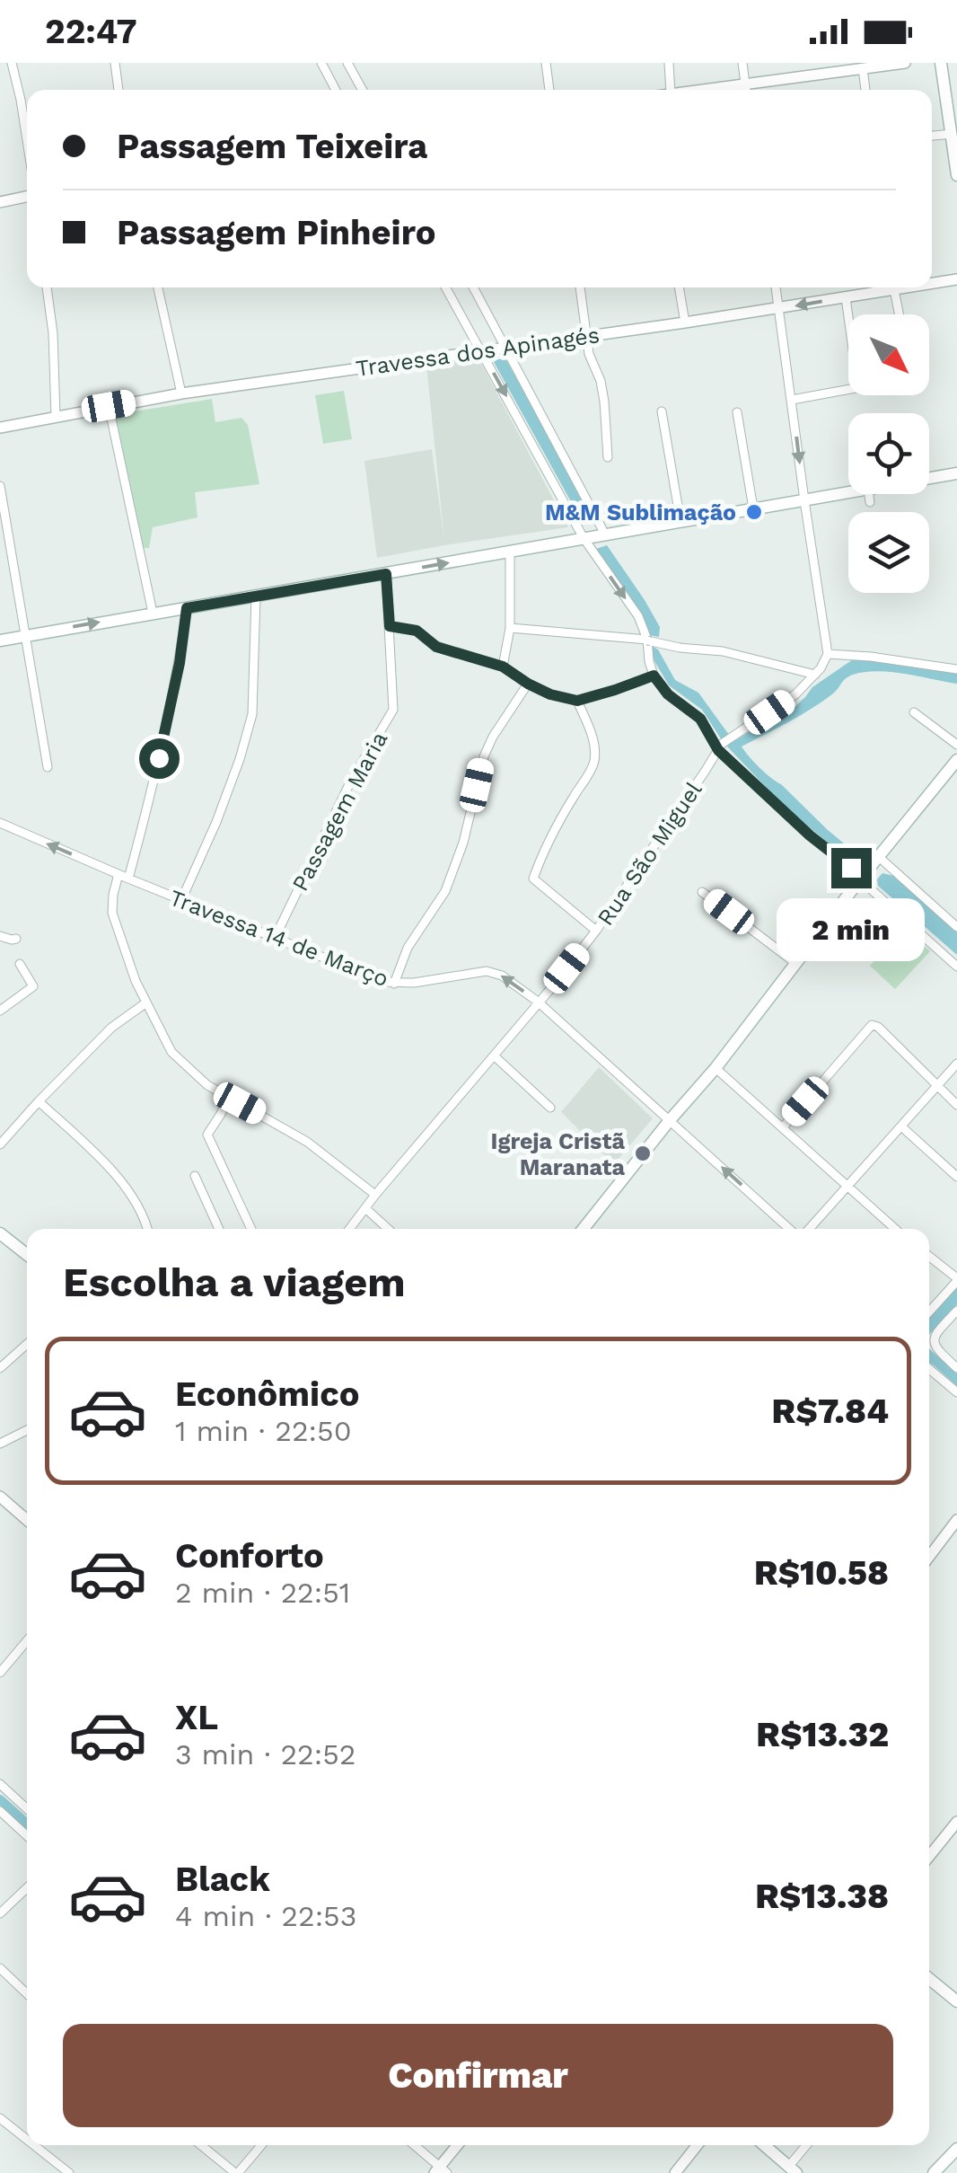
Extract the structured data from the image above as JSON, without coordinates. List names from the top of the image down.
{
  "streets": {
    "street": [
      "Travessa dos Apinagés",
      "Passagem Maria",
      "Rua São Miguel",
      "Travessa 14 de Março"
    ]
  },
  "crossings": [
    ["Passagem Maria", "Travessa 14 de Março"],
    ["Rua São Miguel", "Travessa 14 de Março"]
  ],
  "places": ["M&M Sublimação", "Igreja Cristã Maranata"],
  "north": "bottom right",
  "page": {
    "status": "22:47",
    "banner": ["Passagem Teixeira", "Passagem Pinheiro"],
    "bubble": "2 min",
    "heading": "Escolha a viagem",
    "list": [
      {
        "name": "Econômico",
        "note": "1 min · 22:50",
        "value": "R$7.84"
      },
      {
        "name": "Conforto",
        "note": "2 min · 22:51",
        "value": "R$10.58"
      },
      {
        "name": "XL",
        "note": "3 min · 22:52",
        "value": "R$13.32"
      },
      {
        "name": "Black",
        "note": "4 min · 22:53",
        "value": "R$13.38"
      }
    ],
    "buttons": "Confirmar"
  }
}
